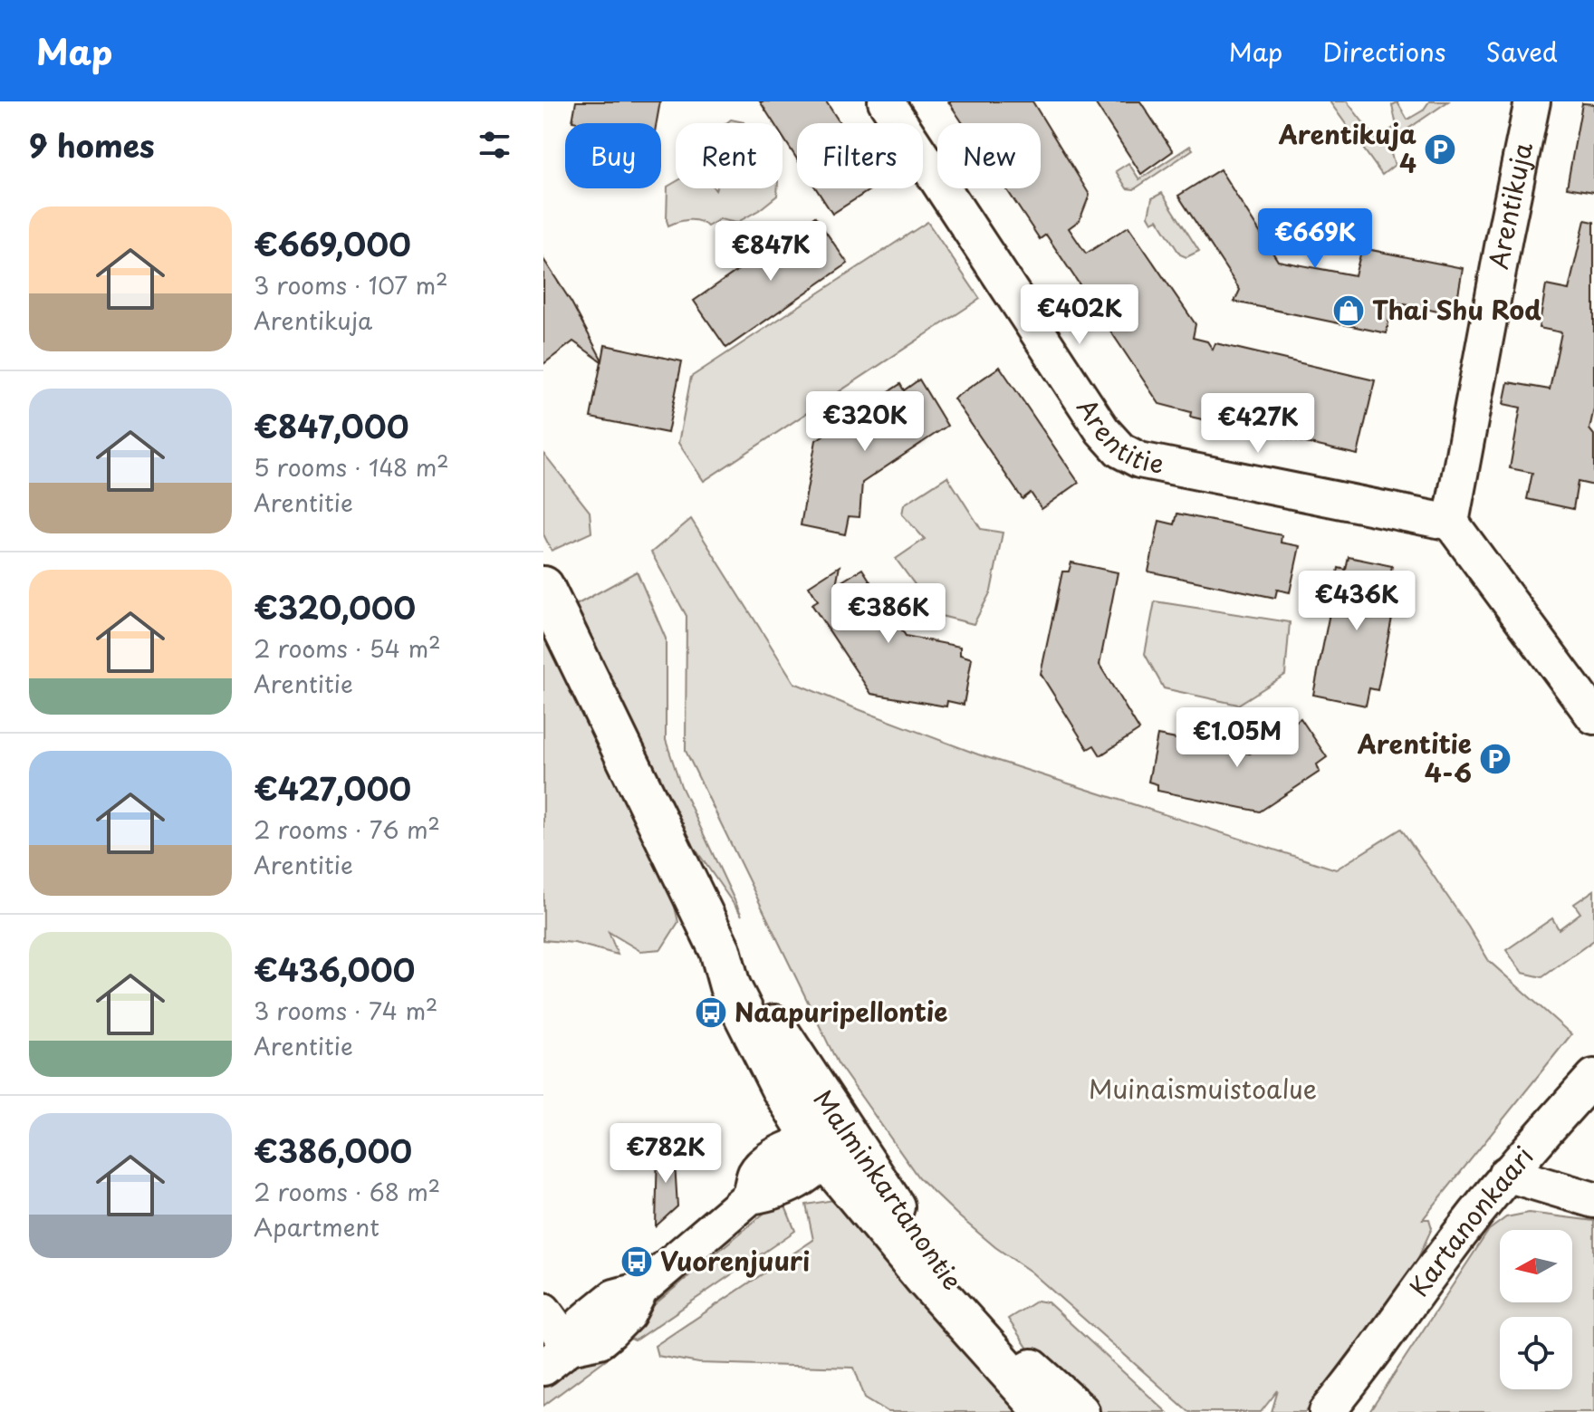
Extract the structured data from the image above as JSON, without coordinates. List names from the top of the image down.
{
  "streets": {
    "main road": ["Malminkartanontie"],
    "street": ["Arentikuja", "Arentitie", "Kartanonkaari"]
  },
  "crossings": [
    ["Arentikuja", "Arentitie"]
  ],
  "parks": ["Muinaismuistoalue"],
  "places": {
    "parking": ["Arentikuja 4", "Arentitie 4-6"],
    "shop": ["Thai Shu Rod"],
    "bus stop": ["Naapuripellontie", "Vuorenjuuri"]
  },
  "north": "left",
  "page": {
    "header": "Map",
    "nav": ["Map", "Directions", "Saved"],
    "heading": "9 homes",
    "chip": [
      "Buy",
      "Rent",
      "Filters",
      "New"
    ],
    "list": [
      {
        "name": "€669,000",
        "note": "3 rooms · 107 m² · Arentikuja"
      },
      {
        "name": "€847,000",
        "note": "5 rooms · 148 m² · Arentitie"
      },
      {
        "name": "€320,000",
        "note": "2 rooms · 54 m² · Arentitie"
      },
      {
        "name": "€427,000",
        "note": "2 rooms · 76 m² · Arentitie"
      },
      {
        "name": "€436,000",
        "note": "3 rooms · 74 m² · Arentitie"
      },
      {
        "name": "€386,000",
        "note": "2 rooms · 68 m² · Apartment"
      }
    ],
    "price": [
      "€669K",
      "€847K",
      "€402K",
      "€320K",
      "€427K",
      "€436K",
      "€386K",
      "€1.05M",
      "€782K"
    ]
  }
}
